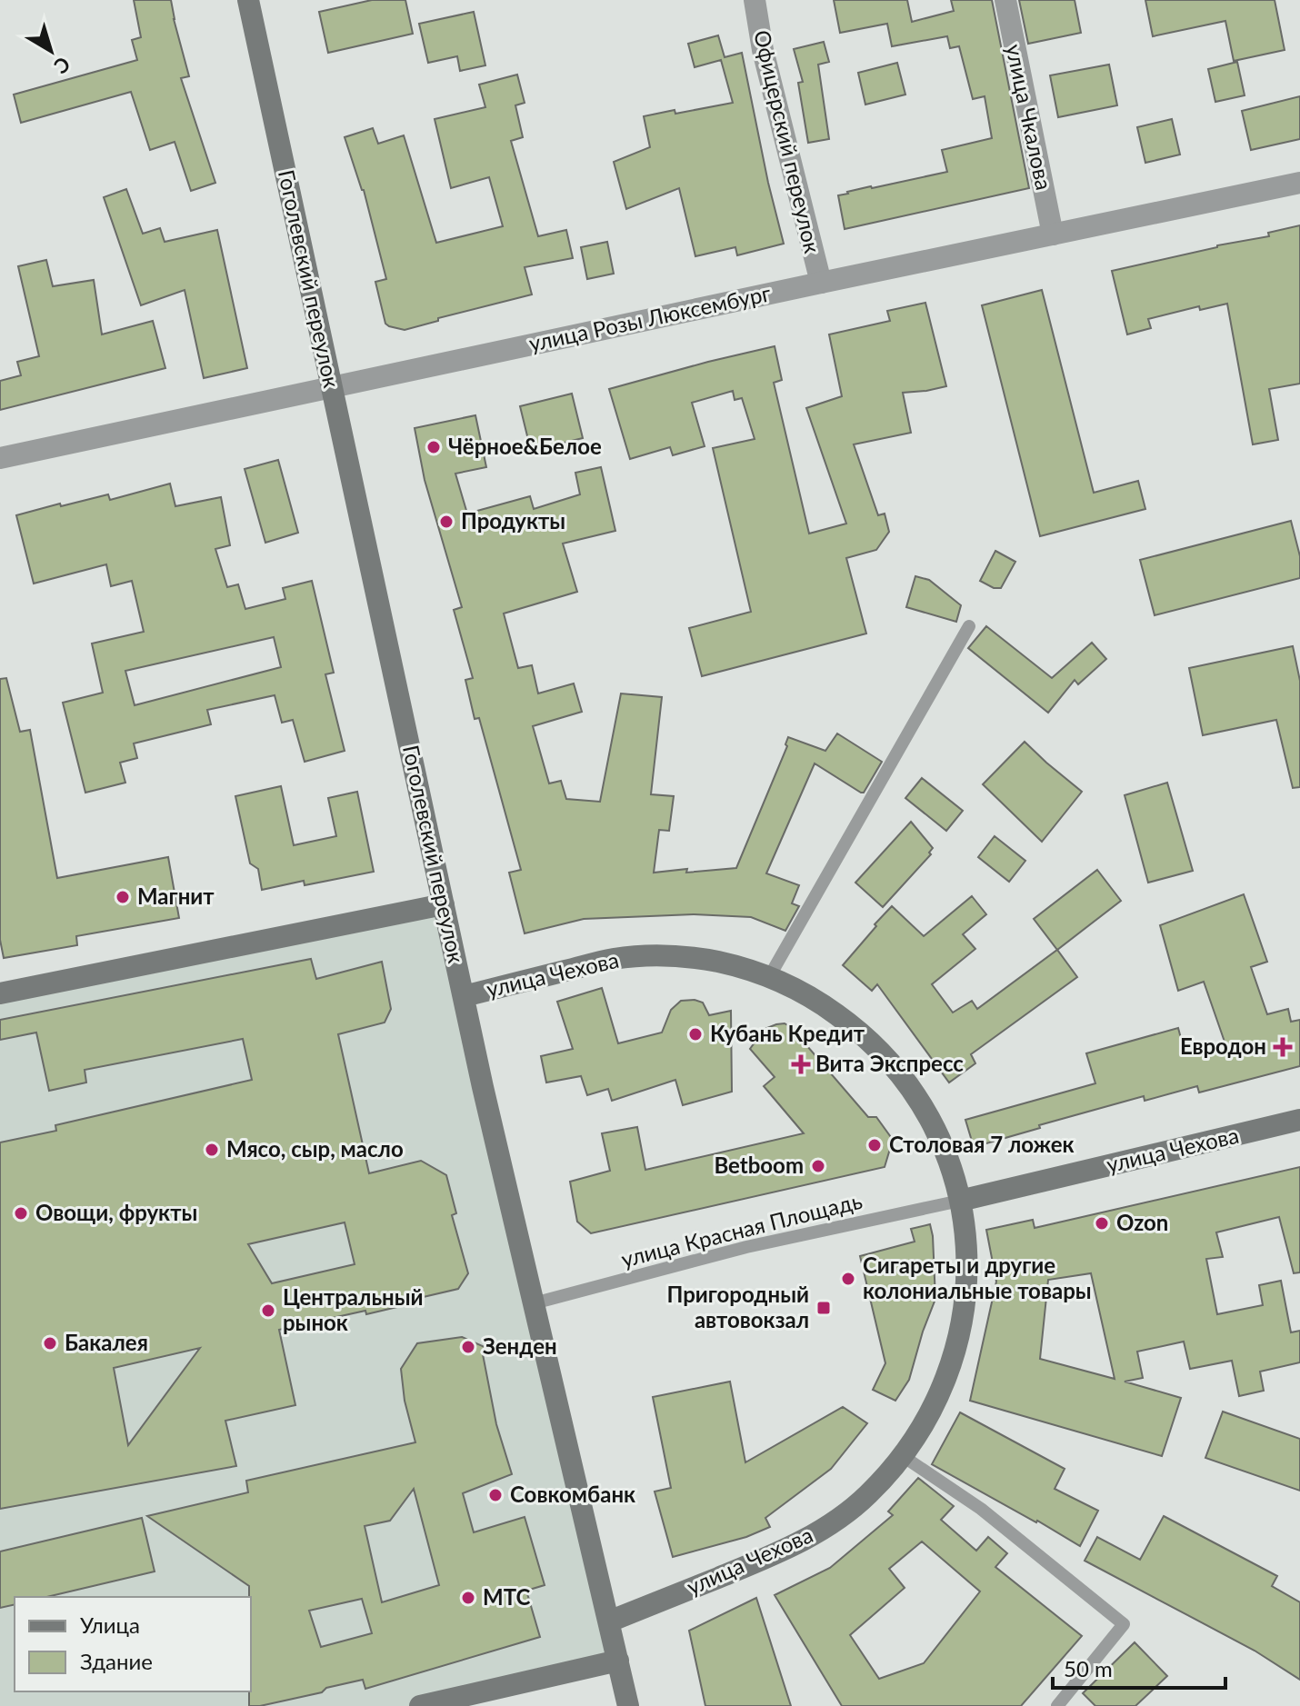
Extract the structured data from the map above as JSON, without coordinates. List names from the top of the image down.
{
  "streets": {
    "main road": ["Гоголевский переулок", "улица Чехова"],
    "street": ["улица Чкалова", "Офицерский переулок", "улица Розы Люксембург"],
    "lane": ["улица Красная Площадь"]
  },
  "crossings": [
    ["улица Чкалова", "улица Розы Люксембург"],
    ["Офицерский переулок", "улица Розы Люксембург"],
    ["Гоголевский переулок", "улица Розы Люксембург"],
    ["Гоголевский переулок", "улица Чехова"],
    ["Гоголевский переулок", "улица Красная Площадь"],
    ["улица Чехова", "улица Красная Площадь"]
  ],
  "places": {
    "other": [
      "Чёрное&Белое",
      "Продукты",
      "Магнит",
      "Кубань Кредит",
      "Столовая 7 ложек",
      "Мясо, сыр, масло",
      "Betboom",
      "Овощи, фрукты",
      "Ozon",
      "Сигареты и другие колониальные товары",
      "Центральный рынок",
      "Бакалея",
      "Зенден",
      "Совкомбанк",
      "МТС"
    ],
    "health": ["Евродон", "Вита Экспресс"],
    "transit": ["Пригородный автовокзал"]
  },
  "legend": ["Улица", "Здание"],
  "scale_bar": "50 m",
  "north": "bottom right"
}
